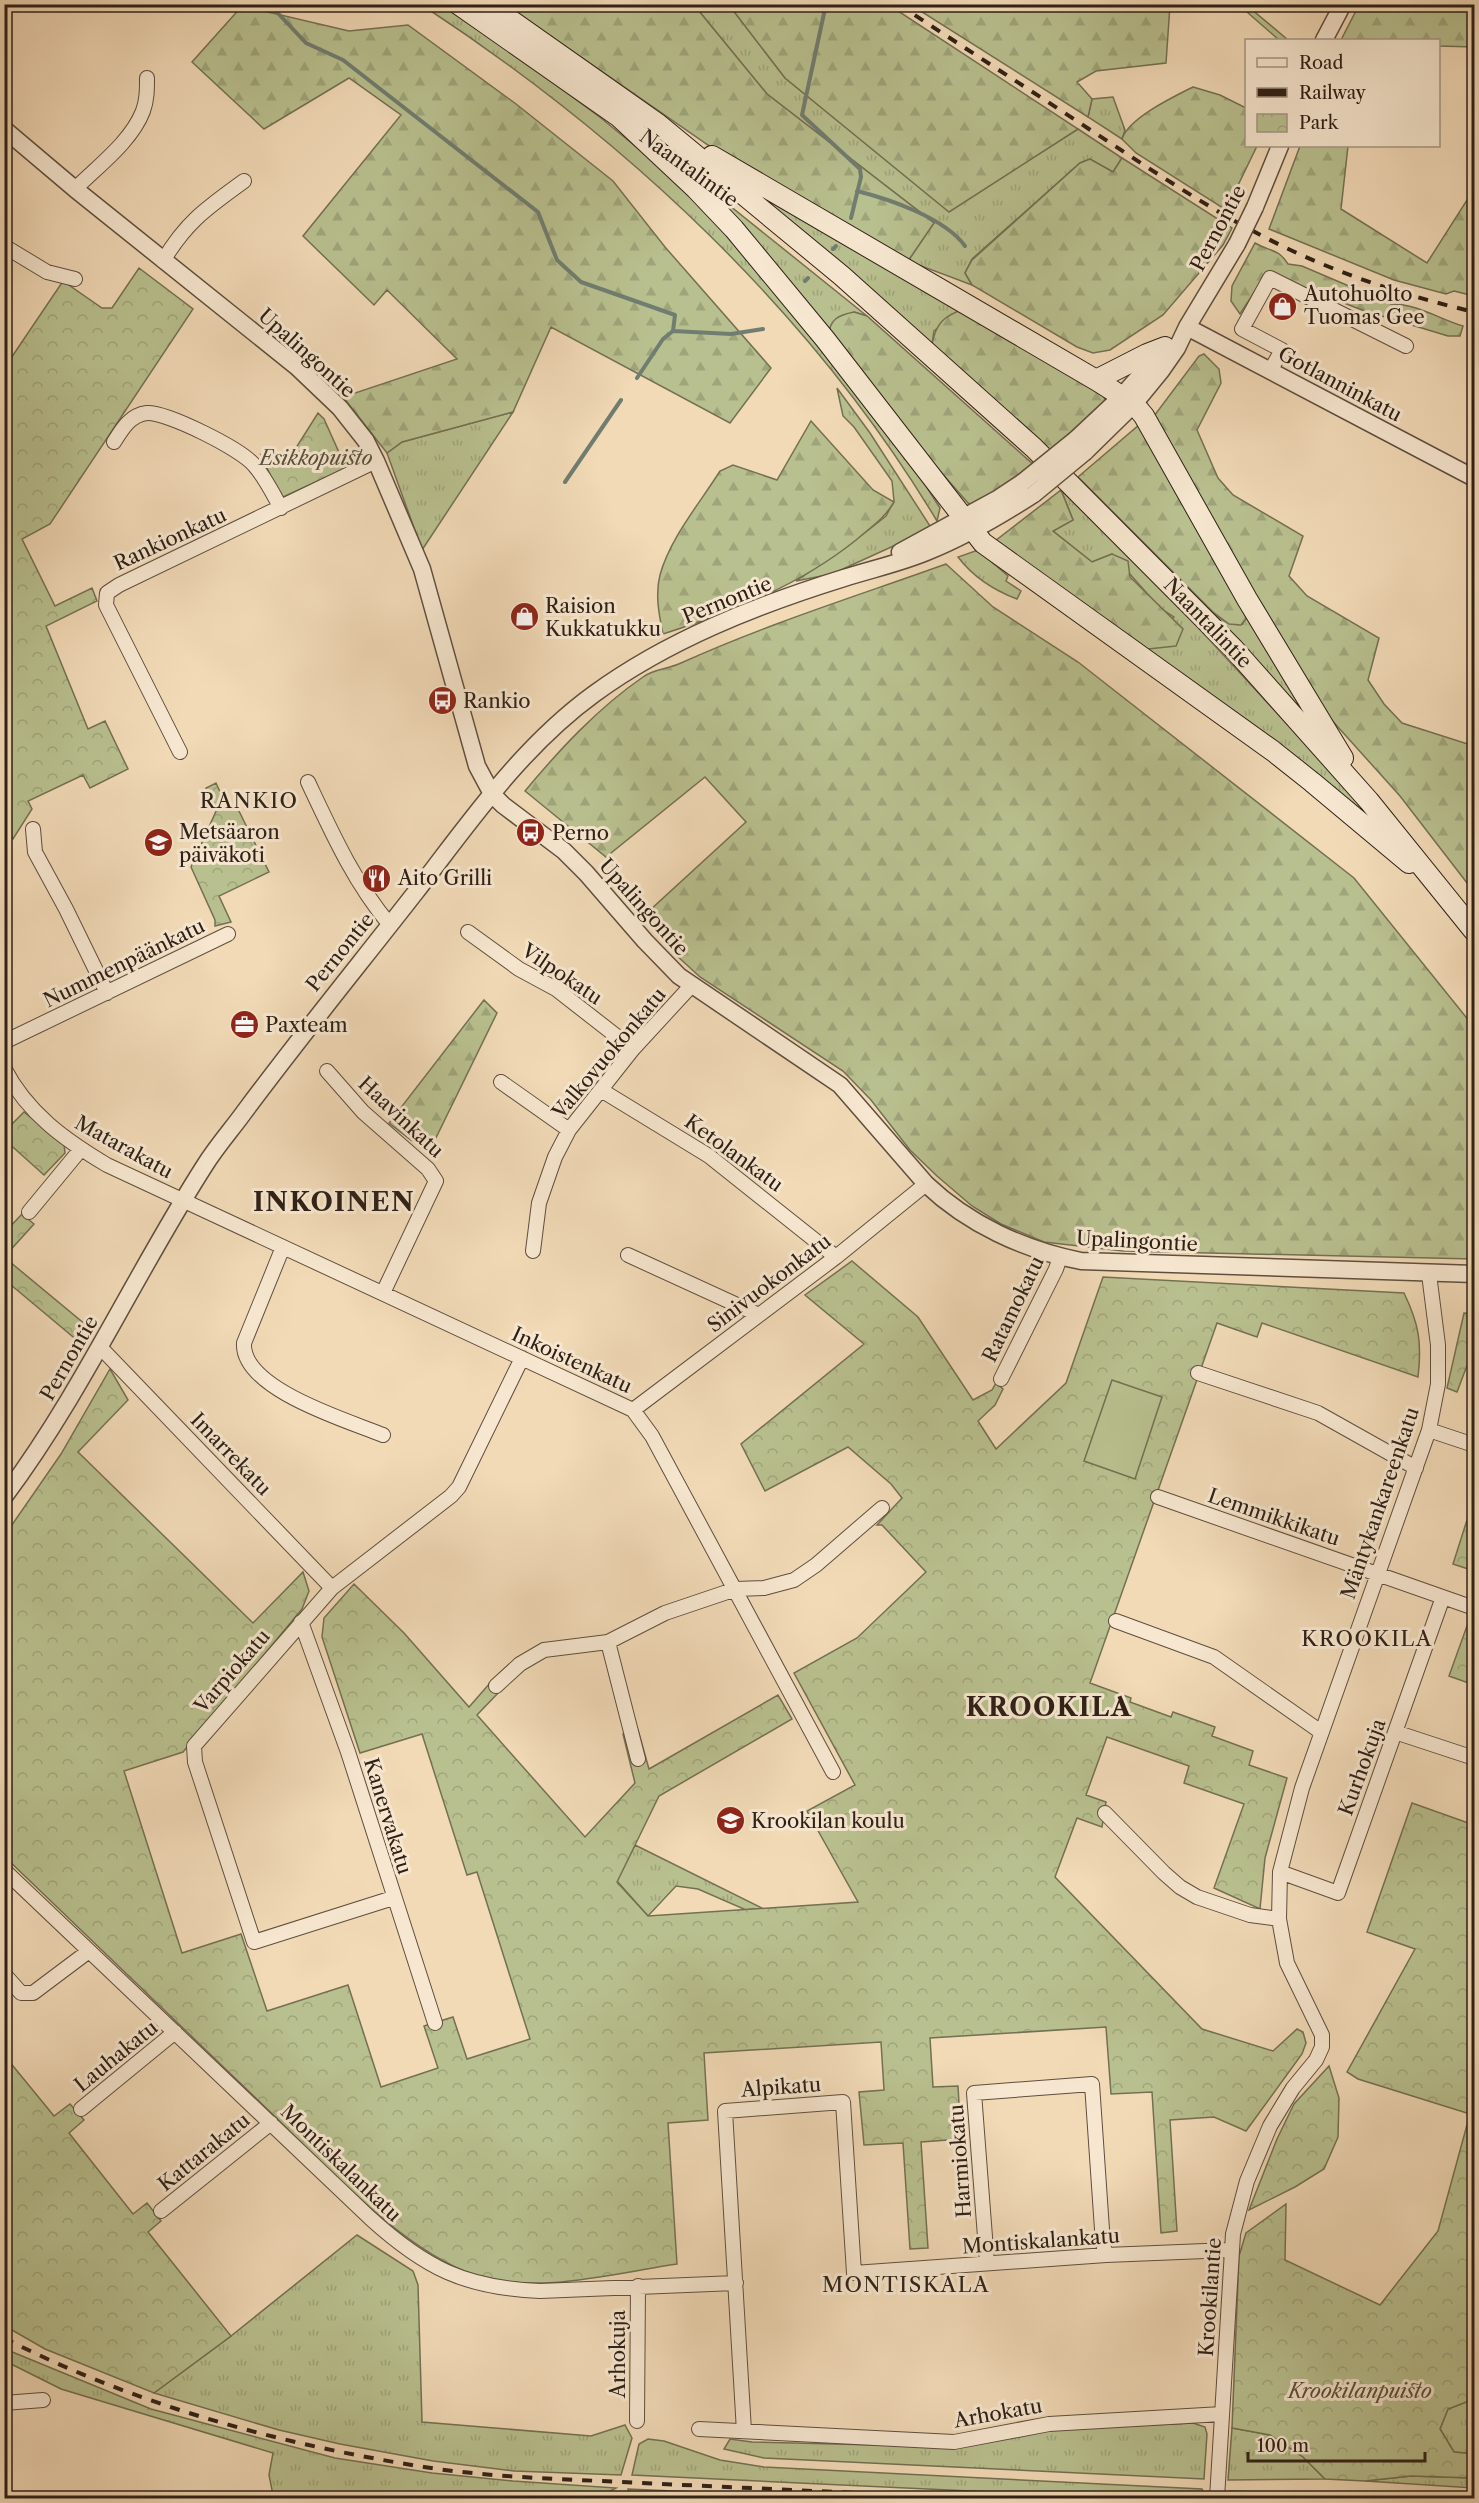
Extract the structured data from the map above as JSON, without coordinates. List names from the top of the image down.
{
  "streets": {
    "main road": ["Naantalintie"],
    "street": [
      "Pernontie",
      "Upalingontie",
      "Gotlanninkatu",
      "Rankionkatu",
      "Nummenpäänkatu",
      "Vilpokatu",
      "Valkovuokonkatu",
      "Haavinkatu",
      "Matarakatu",
      "Ketolankatu",
      "Sinivuokonkatu",
      "Ratamokatu",
      "Inkoistenkatu",
      "Imarrekatu",
      "Mäntykankareenkatu",
      "Lemmikkikatu",
      "Varpiokatu",
      "Kurhokuja",
      "Kanervakatu",
      "Lauhakatu",
      "Alpikatu",
      "Kattarakatu",
      "Harmiokatu",
      "Montiskalankatu",
      "Krookilantie",
      "Arhokuja",
      "Arhokatu"
    ]
  },
  "crossings": [
    ["Pernontie", "Upalingontie"],
    ["Pernontie", "Gotlanninkatu"],
    ["Pernontie", "Matarakatu"],
    ["Pernontie", "Inkoistenkatu"],
    ["Pernontie", "Imarrekatu"],
    ["Upalingontie", "Rankionkatu"],
    ["Upalingontie", "Valkovuokonkatu"],
    ["Upalingontie", "Sinivuokonkatu"],
    ["Upalingontie", "Ratamokatu"],
    ["Upalingontie", "Mäntykankareenkatu"],
    ["Vilpokatu", "Valkovuokonkatu"],
    ["Valkovuokonkatu", "Ketolankatu"],
    ["Haavinkatu", "Inkoistenkatu"],
    ["Matarakatu", "Inkoistenkatu"],
    ["Ketolankatu", "Sinivuokonkatu"],
    ["Sinivuokonkatu", "Inkoistenkatu"],
    ["Inkoistenkatu", "Varpiokatu"],
    ["Imarrekatu", "Varpiokatu"],
    ["Mäntykankareenkatu", "Lemmikkikatu"],
    ["Mäntykankareenkatu", "Kurhokuja"],
    ["Mäntykankareenkatu", "Krookilantie"],
    ["Lemmikkikatu", "Kurhokuja"],
    ["Varpiokatu", "Kanervakatu"],
    ["Lauhakatu", "Montiskalankatu"],
    ["Alpikatu", "Montiskalankatu"],
    ["Kattarakatu", "Montiskalankatu"],
    ["Harmiokatu", "Montiskalankatu"],
    ["Montiskalankatu", "Krookilantie"],
    ["Montiskalankatu", "Arhokuja"],
    ["Krookilantie", "Arhokatu"]
  ],
  "districts": [
    "RANKIO",
    "INKOINEN",
    "KROOKILA",
    "KROOKILA",
    "MONTISKALA"
  ],
  "parks": ["Esikkopuisto", "Krookilanpuisto"],
  "places": {
    "shop": ["Autohuolto Tuomas Gee", "Raision Kukkatukku"],
    "bus stop": ["Rankio", "Perno"],
    "school or university": ["Metsäaron päiväkoti", "Krookilan koulu"],
    "restaurant": ["Aito Grilli"],
    "office": ["Paxteam"]
  },
  "legend": ["Road", "Railway", "Park"],
  "scale_bar": "100 m"
}
